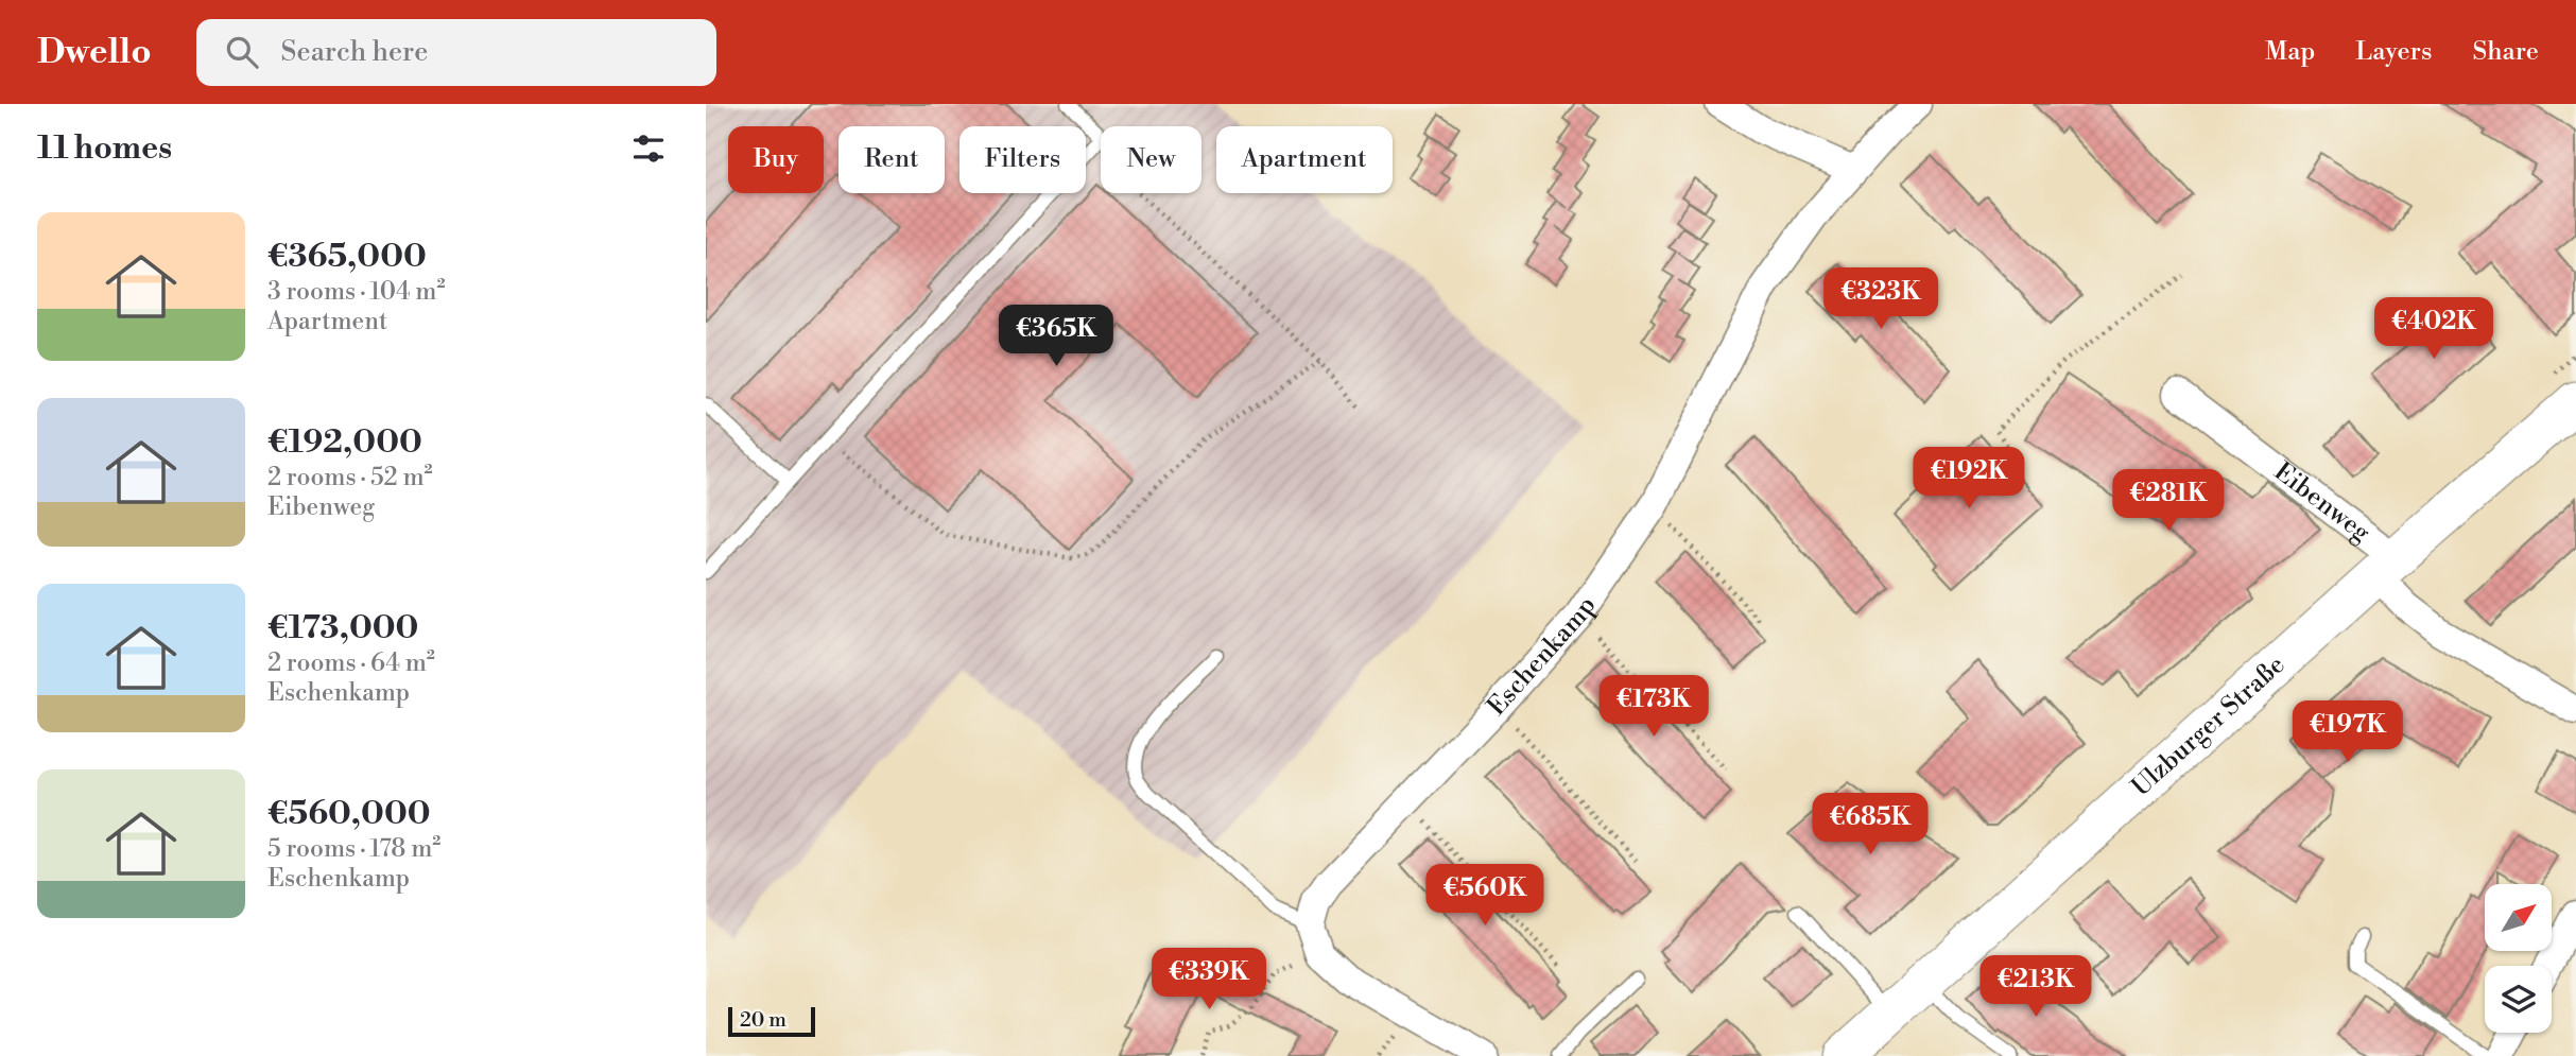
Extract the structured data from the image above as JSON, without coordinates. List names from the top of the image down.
{
  "streets": {
    "main road": ["Ulzburger Straße"],
    "street": ["Eibenweg", "Eschenkamp"]
  },
  "crossings": [
    ["Eibenweg", "Ulzburger Straße"]
  ],
  "scale_bar": "20 m",
  "north": "top right",
  "page": {
    "header": "Dwello",
    "search": "Search here",
    "nav": ["Map", "Layers", "Share"],
    "heading": "11 homes",
    "chip": [
      "Buy",
      "Rent",
      "Filters",
      "New",
      "Apartment"
    ],
    "list": [
      {
        "name": "€365,000",
        "note": "3 rooms · 104 m² · Apartment"
      },
      {
        "name": "€192,000",
        "note": "2 rooms · 52 m² · Eibenweg"
      },
      {
        "name": "€173,000",
        "note": "2 rooms · 64 m² · Eschenkamp"
      },
      {
        "name": "€560,000",
        "note": "5 rooms · 178 m² · Eschenkamp"
      }
    ],
    "price": [
      "€323K",
      "€402K",
      "€365K",
      "€192K",
      "€281K",
      "€173K",
      "€197K",
      "€685K",
      "€560K",
      "€339K",
      "€213K"
    ],
    "scale": "20 m"
  }
}
